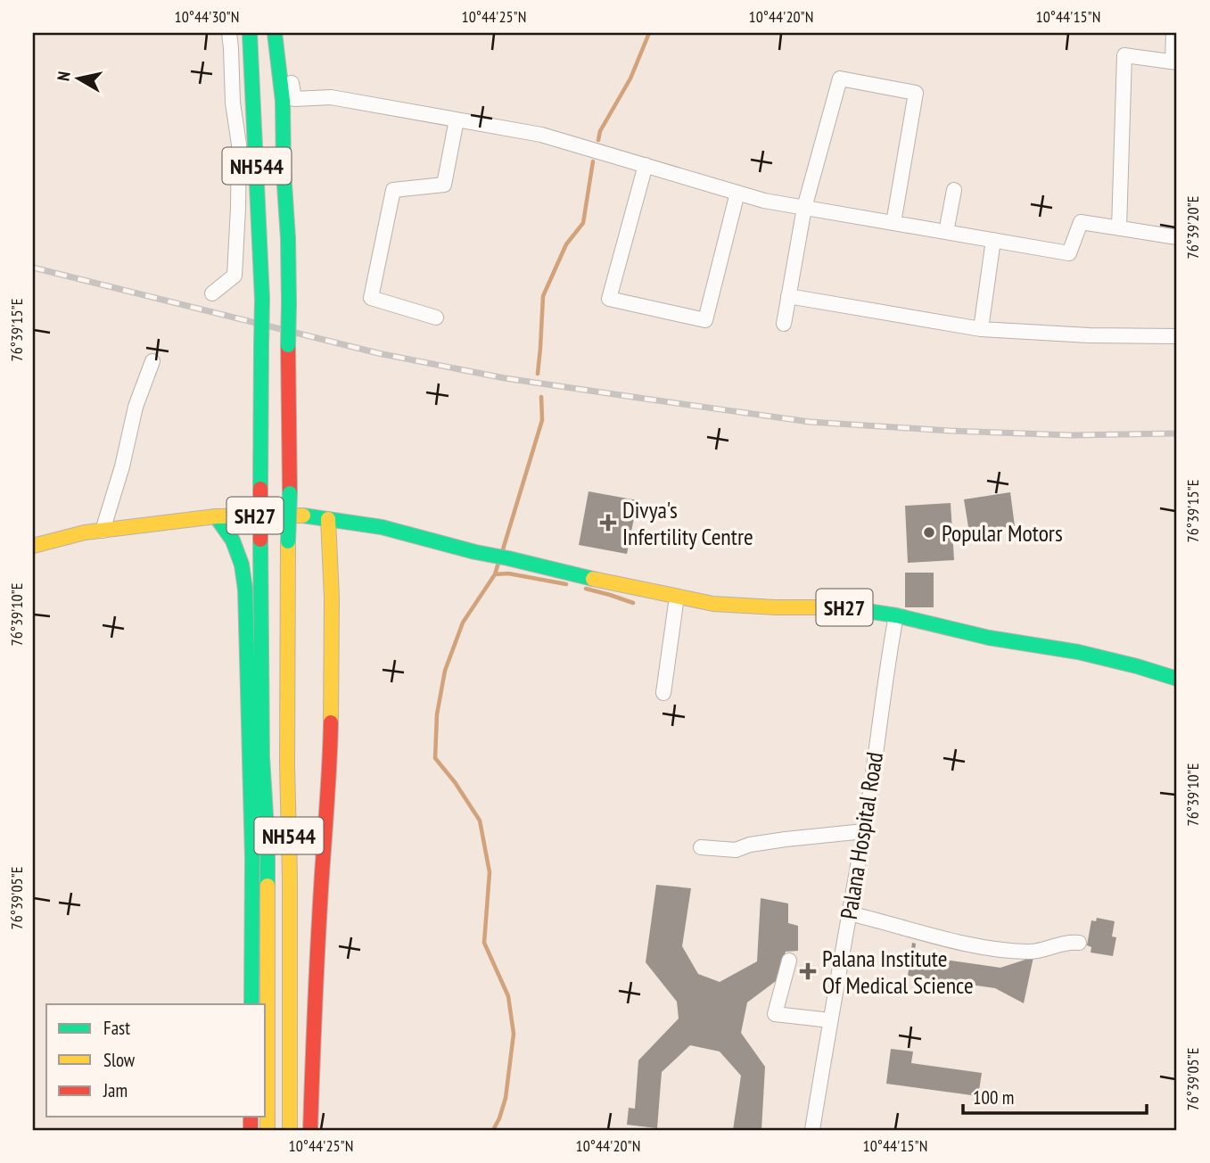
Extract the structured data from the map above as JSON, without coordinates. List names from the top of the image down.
{
  "streets": {
    "main road": ["NH544", "SH27"],
    "street": ["Palana Hospital Road"]
  },
  "crossings": [
    ["SH27", "Palana Hospital Road"]
  ],
  "places": {
    "health": ["Divya's Infertility Centre", "Palana Institute Of Medical Science"],
    "other": ["Popular Motors"]
  },
  "legend": ["Fast", "Slow", "Jam"],
  "scale_bar": "100 m",
  "north": "left",
  "coordinates": [
    "10°44'30\"N",
    "10°44'25\"N",
    "10°44'20\"N",
    "10°44'15\"N",
    "76°39'20\"E",
    "76°39'15\"E",
    "76°39'10\"E",
    "76°39'05\"E"
  ]
}
